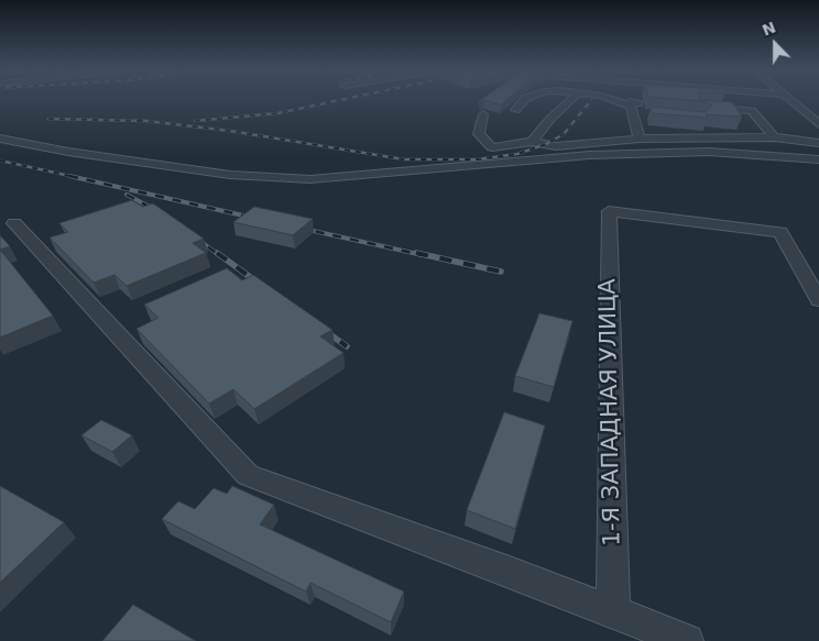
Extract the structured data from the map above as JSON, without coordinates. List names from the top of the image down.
{
  "streets": {
    "street": ["1-Я ЗАПАДНАЯ УЛИЦА"]
  },
  "north": "top"
}
